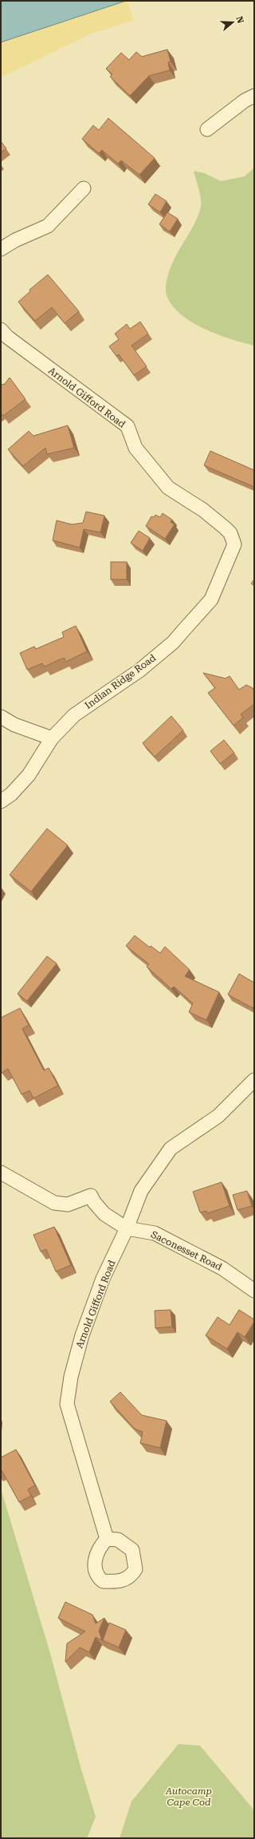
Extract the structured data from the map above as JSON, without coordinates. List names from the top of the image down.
{
  "streets": {
    "street": ["Arnold Gifford Road", "Indian Ridge Road", "Saconesset Road"]
  },
  "crossings": [
    ["Arnold Gifford Road", "Indian Ridge Road"],
    ["Arnold Gifford Road", "Saconesset Road"]
  ],
  "parks": ["Autocamp Cape Cod"],
  "north": "right"
}
